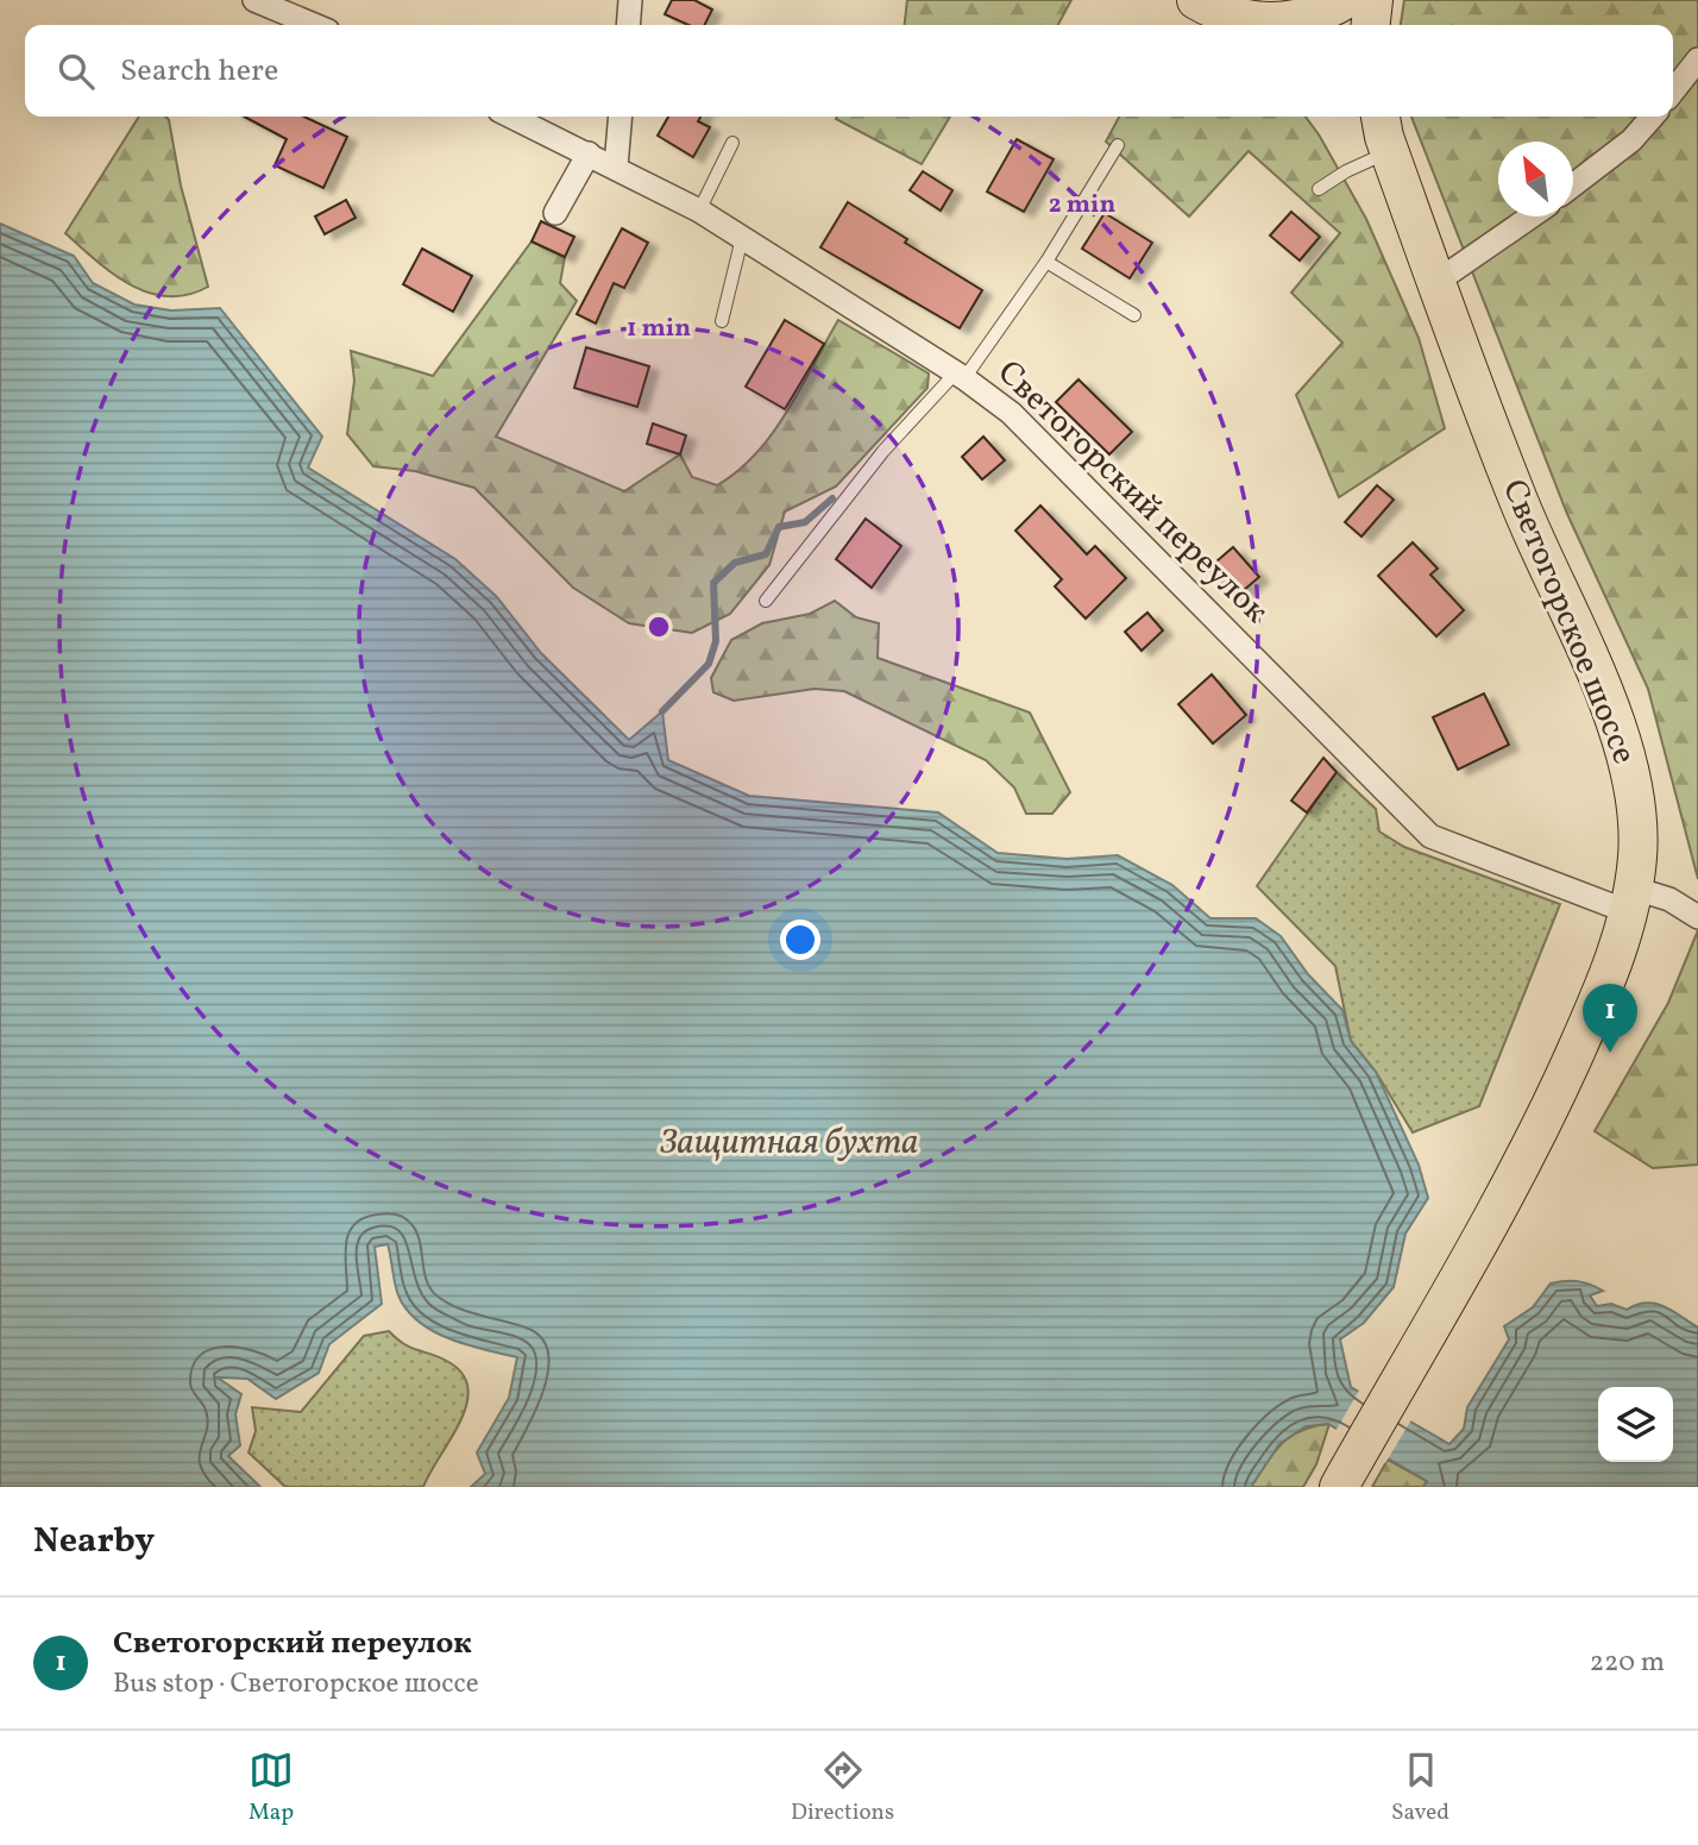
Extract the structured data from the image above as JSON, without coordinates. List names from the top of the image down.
{
  "streets": {
    "main road": ["Светогорское шоссе"],
    "street": ["Светогорский переулок"]
  },
  "crossings": [
    ["Светогорский переулок", "Светогорское шоссе"]
  ],
  "water": ["Защитная бухта"],
  "north": "top left",
  "page": {
    "search": "Search here",
    "pins": "1",
    "heading": "Nearby",
    "list": [
      {
        "mark": "1",
        "name": "Светогорский переулок",
        "note": "Bus stop · Светогорское шоссе",
        "value": "220 m"
      }
    ],
    "nav": ["Map", "Directions", "Saved"]
  },
  "rings": ["2 min", "1 min"]
}
